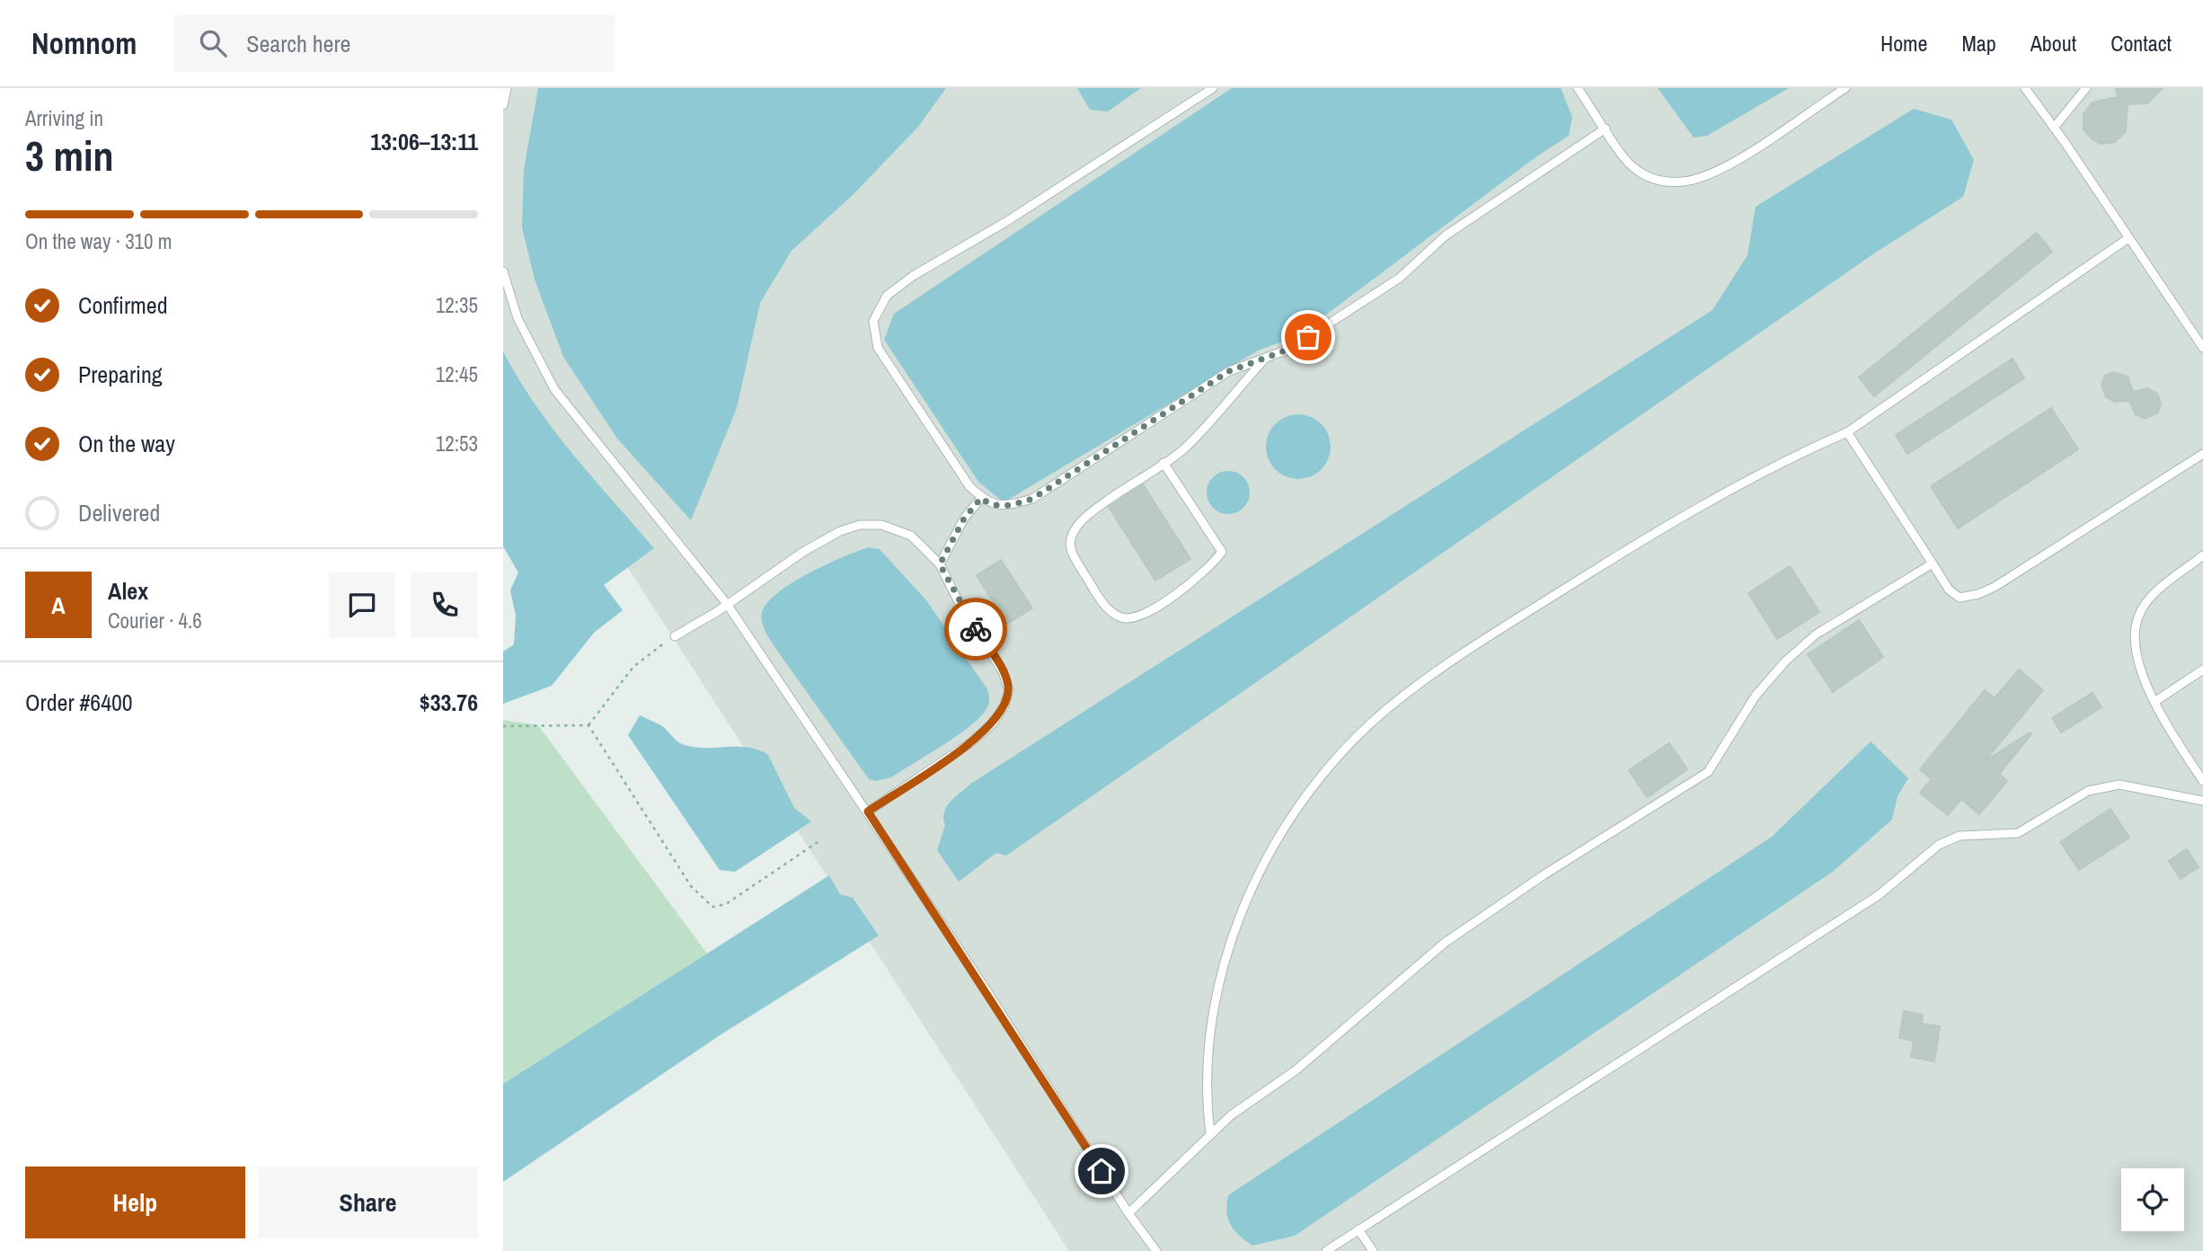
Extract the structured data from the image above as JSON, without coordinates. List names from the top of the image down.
{
  "page": {
    "header": "Nomnom",
    "search": "Search here",
    "nav": [
      "Home",
      "Map",
      "About",
      "Contact"
    ],
    "heading": ["3 min", "Arriving in", "13:06–13:11"],
    "panel": [
      "Alex",
      "Courier · 4.6",
      "Order #6400",
      "$33.76"
    ],
    "bar": "On the way · 310 m",
    "list": [
      ["Confirmed", "12:35"],
      ["Preparing", "12:45"],
      ["On the way", "12:53"],
      "Delivered"
    ],
    "round": "A",
    "buttons": ["Help", "Share"]
  }
}
